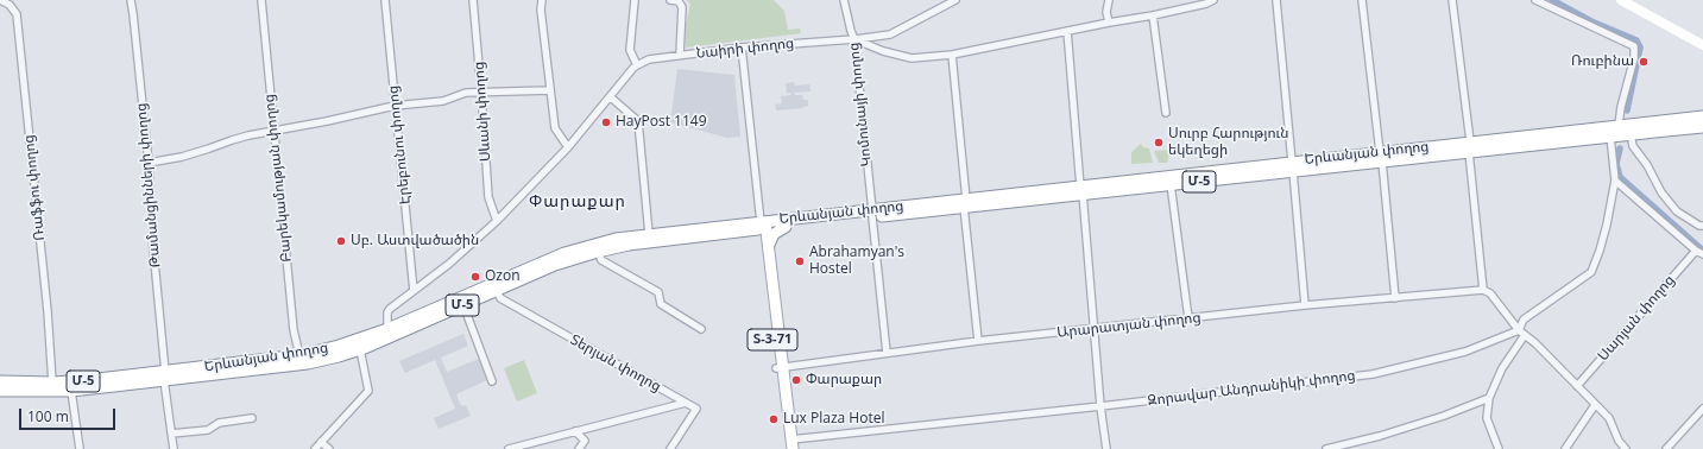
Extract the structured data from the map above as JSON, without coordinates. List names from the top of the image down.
{
  "streets": {
    "main road": ["Երևանյան փողոց", "Մ-5", "Տ-3-71"],
    "street": [
      "Նաիրի փողոց",
      "Կոմունայի փողոց",
      "Սևանի փողոց",
      "Էրեբունու փողոց",
      "Բարեկամության փողոց",
      "Թամանցինների փողոց",
      "Ռաֆֆու փողոց",
      "Սարյան փողոց",
      "Արարատյան փողոց",
      "Տերյան փողոց",
      "Զորավար Անդրանիկի փողոց"
    ]
  },
  "crossings": [
    ["Նաիրի փողոց", "Կոմունայի փողոց"],
    ["Կոմունայի փողոց", "Երևանյան փողոց"],
    ["Կոմունայի փողոց", "Արարատյան փողոց"],
    ["Երևանյան փողոց", "Բարեկամության փողոց"],
    ["Երևանյան փողոց", "Թամանցինների փողոց"],
    ["Երևանյան փողոց", "Ռաֆֆու փողոց"],
    ["Երևանյան փողոց", "Տ-3-71"],
    ["Երևանյան փողոց", "Տերյան փողոց"],
    ["Երևանյան փողոց", "Զորավար Անդրանիկի փողոց"],
    ["Արարատյան փողոց", "Տ-3-71"],
    ["Տ-3-71", "Զորավար Անդրանիկի փողոց"]
  ],
  "districts": ["Փարաքար"],
  "places": [
    "Ռուբինա",
    "HayPost 1149",
    "Սուրբ Հարություն եկեղեցի",
    "Սբ. Աստվածածին",
    "Abrahamyan's Hostel",
    "Ozon",
    "Փարաքար",
    "Lux Plaza Hotel"
  ],
  "scale_bar": "100 m"
}
